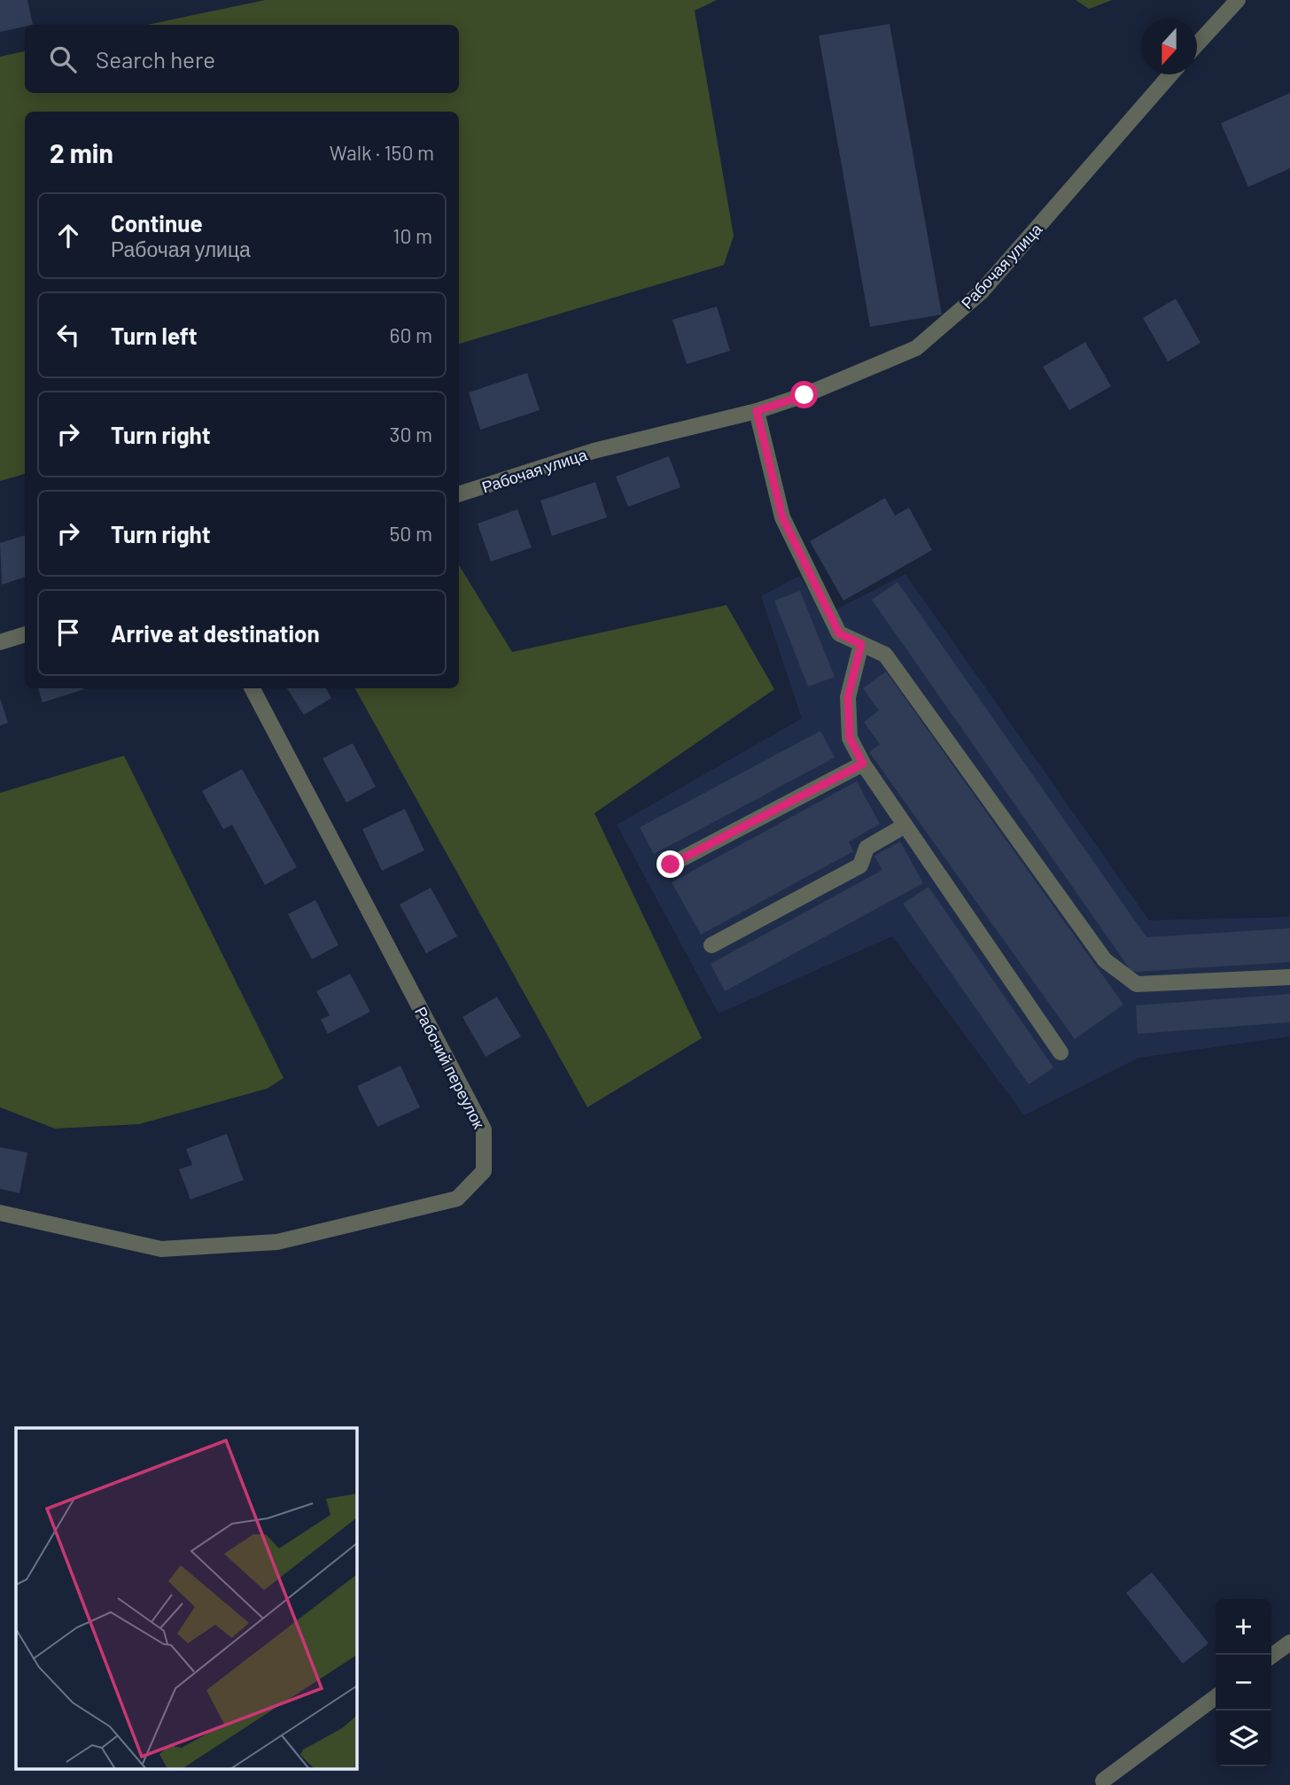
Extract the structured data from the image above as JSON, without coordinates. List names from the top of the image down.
{
  "streets": {
    "street": ["Рабочая улица", "Рабочий переулок"]
  },
  "north": "bottom",
  "page": {
    "search": "Search here",
    "heading": ["2 min", "Walk · 150 m"],
    "list": [
      ["Continue", "Рабочая улица", "10 m"],
      ["Turn left", "60 m"],
      ["Turn right", "30 m"],
      ["Turn right", "50 m"],
      "Arrive at destination"
    ],
    "map_buttons": ["+", "−"]
  }
}
